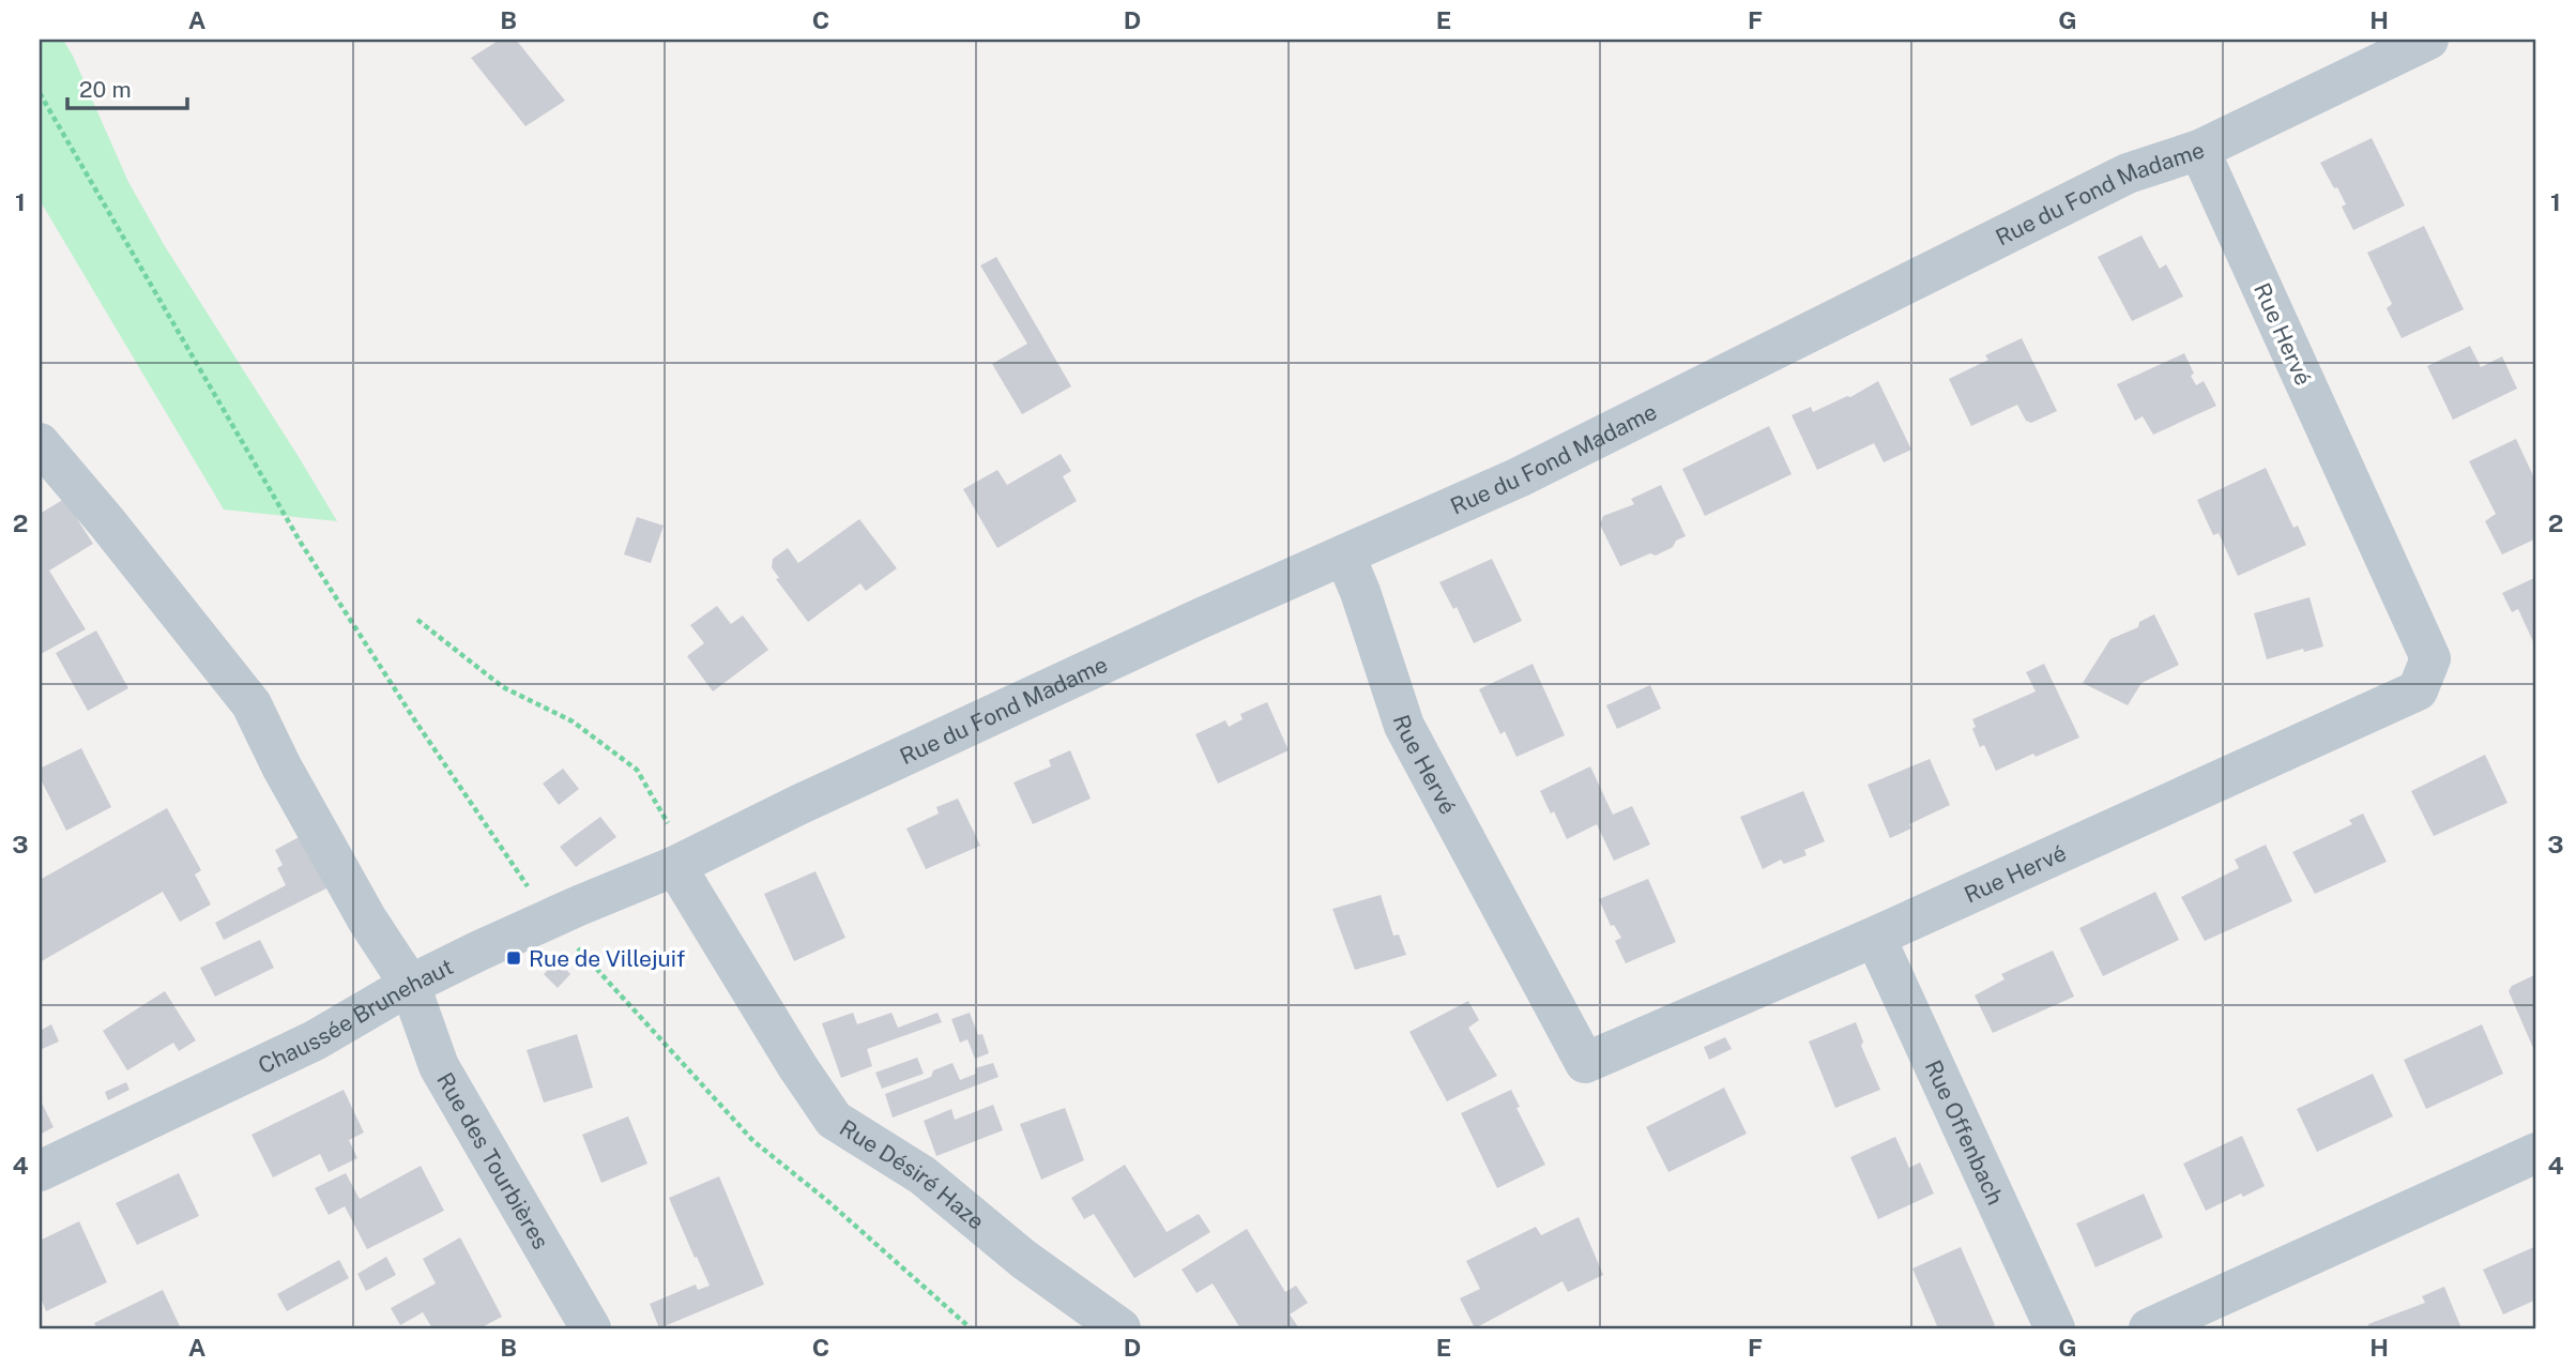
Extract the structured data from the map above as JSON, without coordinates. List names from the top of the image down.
{
  "streets": {
    "street": [
      "Rue du Fond Madame",
      "Rue Hervé",
      "Chaussée Brunehaut",
      "Rue Offenbach",
      "Rue des Tourbières",
      "Rue Désiré Haze"
    ]
  },
  "crossings": [
    ["Rue du Fond Madame", "Rue Hervé"],
    ["Rue du Fond Madame", "Chaussée Brunehaut"],
    ["Rue du Fond Madame", "Rue Désiré Haze"],
    ["Rue Hervé", "Rue Offenbach"],
    ["Chaussée Brunehaut", "Rue des Tourbières"],
    ["Chaussée Brunehaut", "Rue Désiré Haze"]
  ],
  "places": {
    "transit": ["Rue de Villejuif"]
  },
  "scale_bar": "20 m",
  "grid": {
    "columns": [
      "A",
      "B",
      "C",
      "D",
      "E",
      "F",
      "G",
      "H"
    ],
    "rows": [
      "1",
      "2",
      "3",
      "4"
    ]
  }
}
